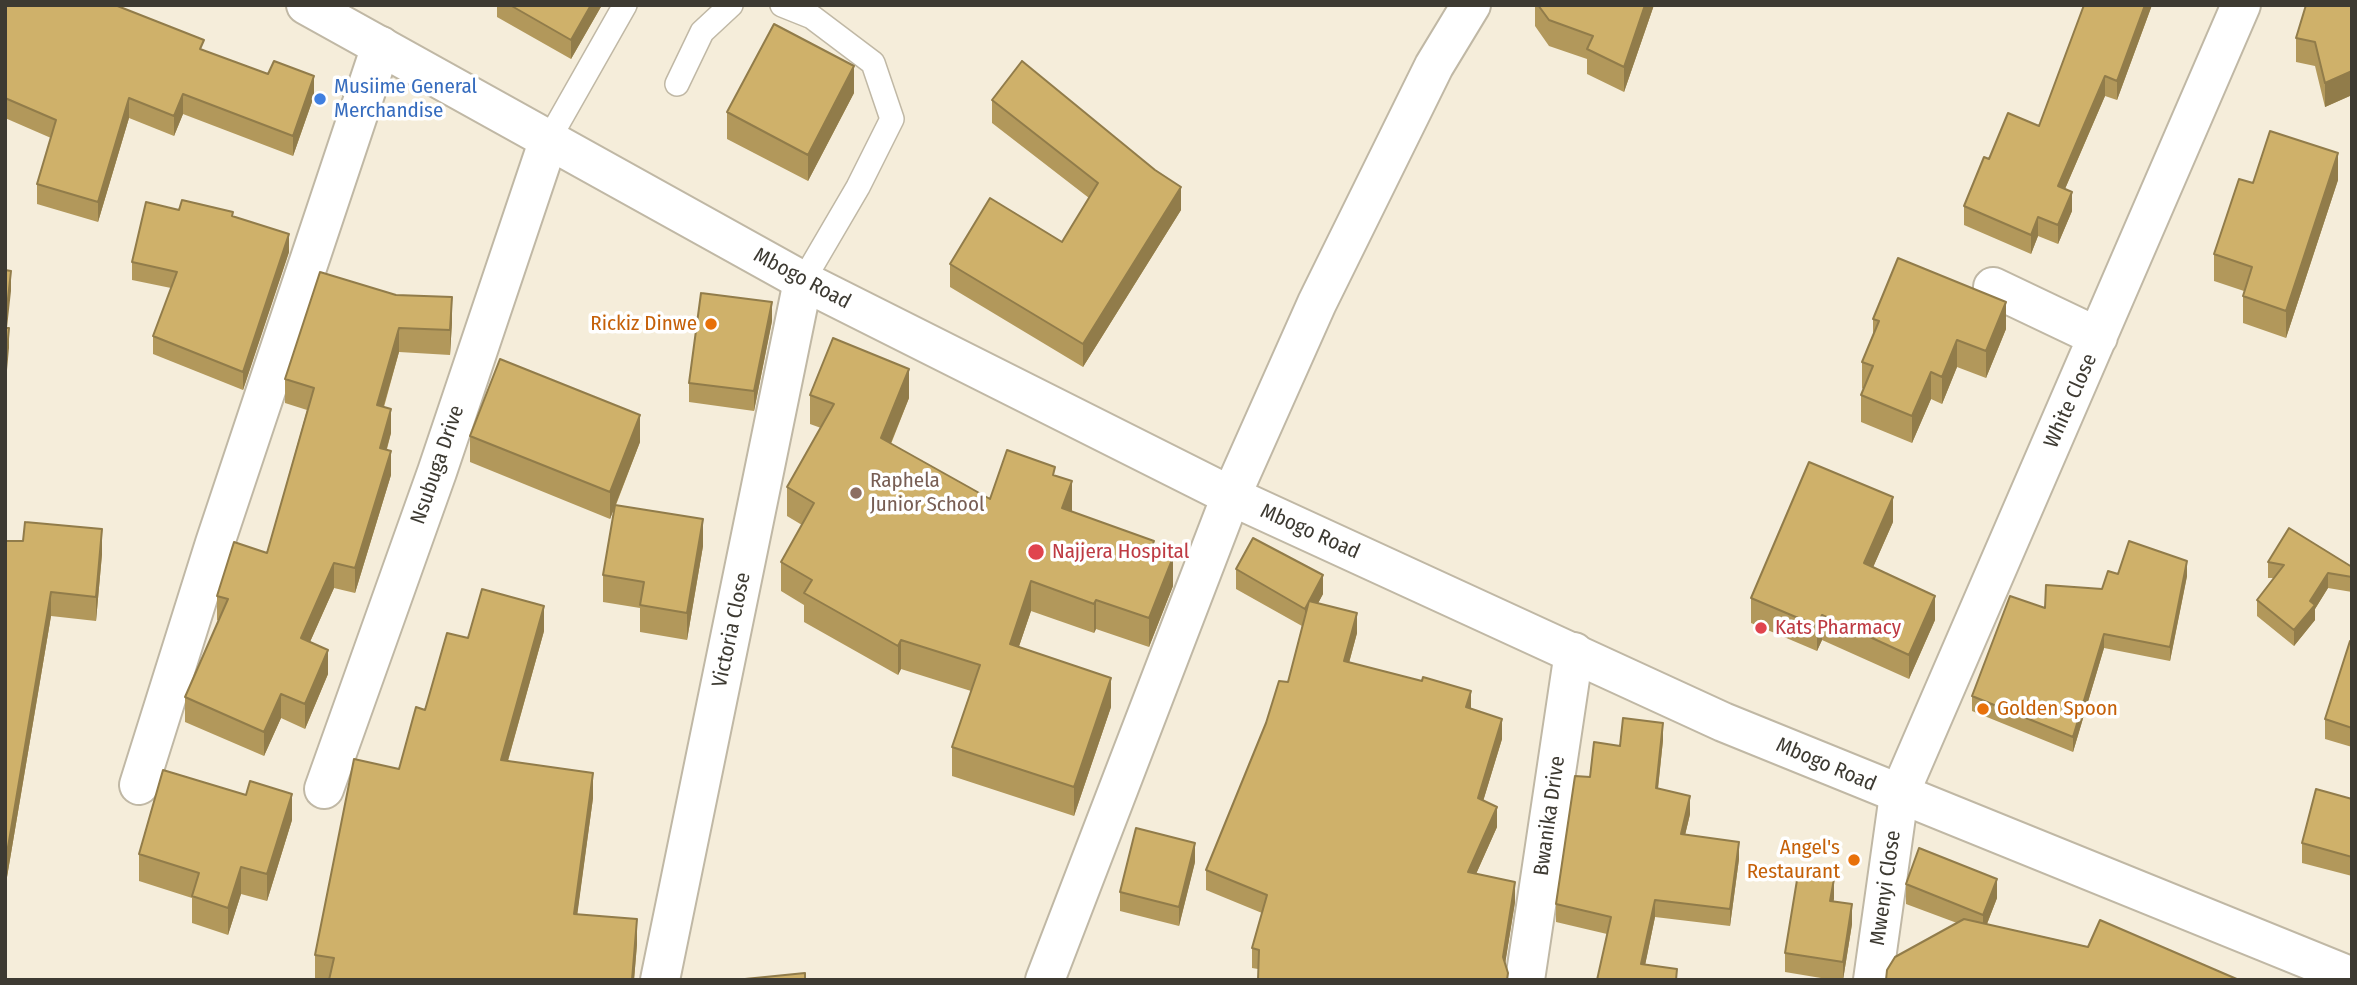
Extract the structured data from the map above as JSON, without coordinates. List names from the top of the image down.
{
  "streets": {
    "street": [
      "Mbogo Road",
      "White Close",
      "Nsubuga Drive",
      "Victoria Close",
      "Bwanika Drive",
      "Mwenyi Close"
    ]
  },
  "crossings": [
    ["Mbogo Road", "White Close"],
    ["Mbogo Road", "Nsubuga Drive"],
    ["Mbogo Road", "Victoria Close"],
    ["Mbogo Road", "Bwanika Drive"],
    ["Mbogo Road", "Mwenyi Close"],
    ["White Close", "Mwenyi Close"]
  ],
  "places": [
    "Musiime General Merchandise",
    "Rickiz Dinwe",
    "Raphela Junior School",
    "Najjera Hospital",
    "Kats Pharmacy",
    "Golden Spoon",
    "Angel's Restaurant"
  ]
}
